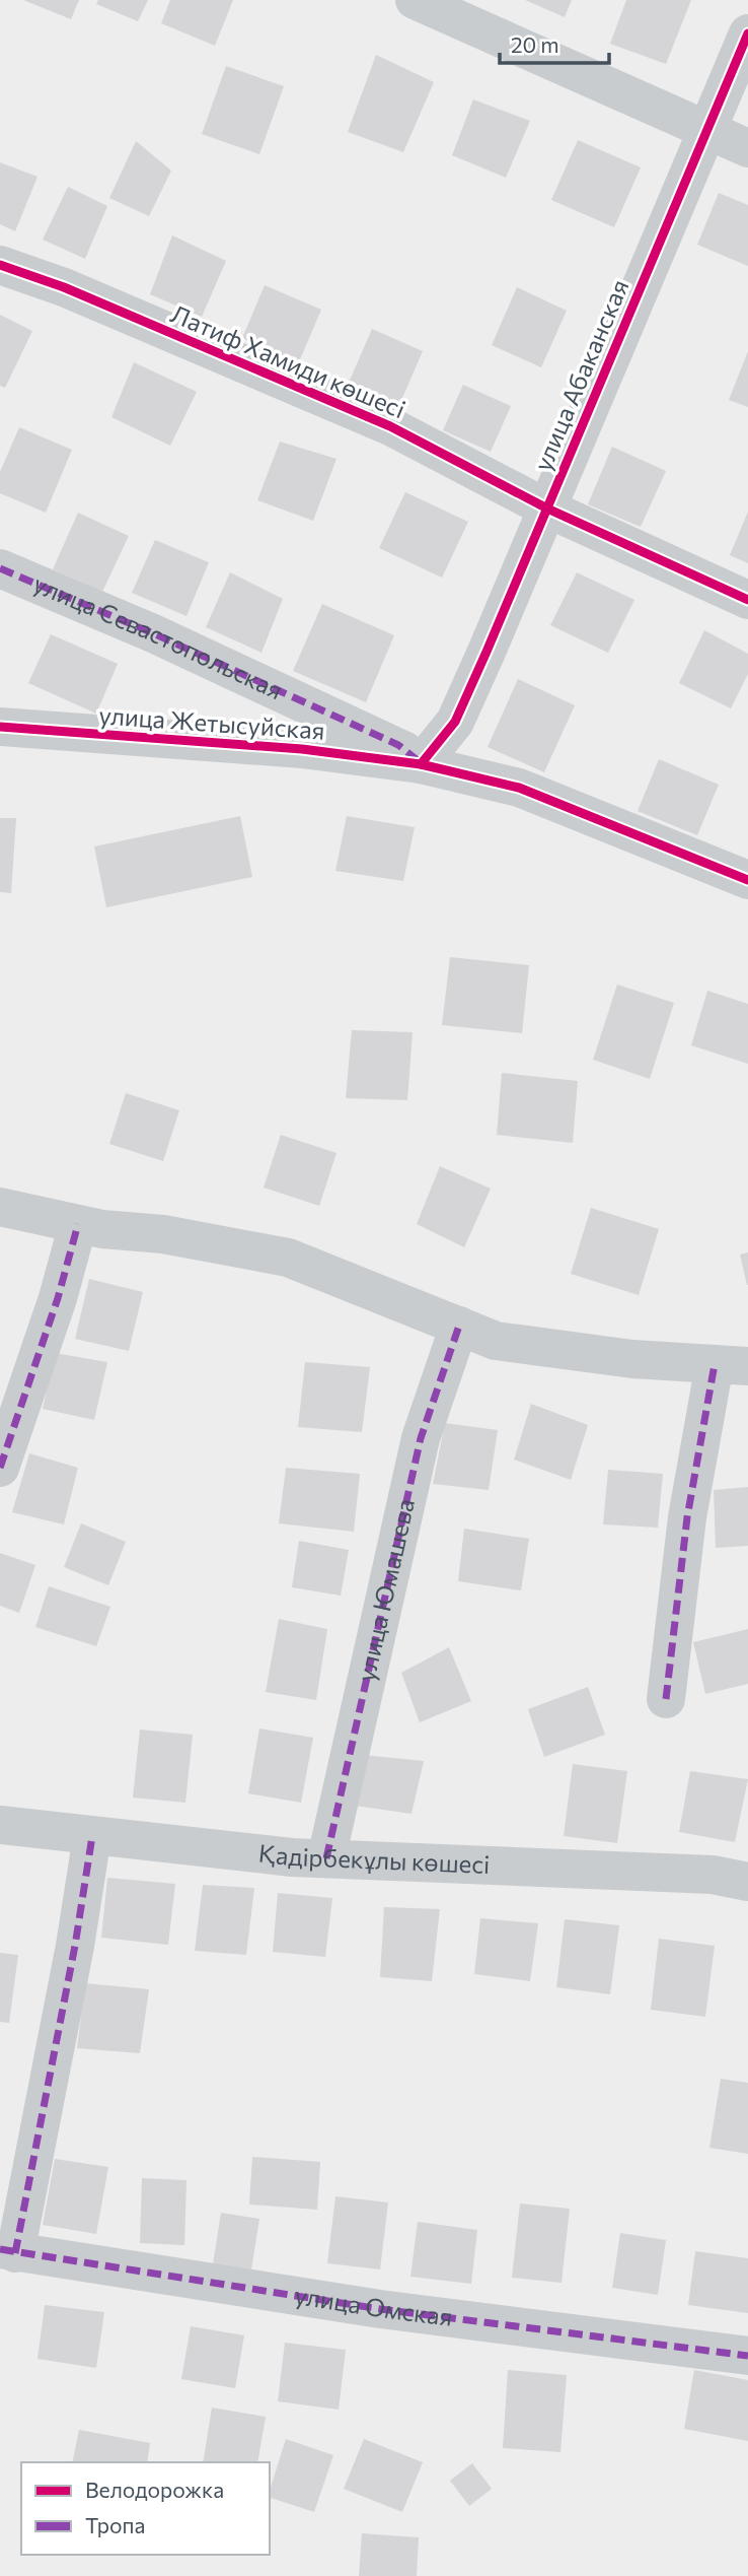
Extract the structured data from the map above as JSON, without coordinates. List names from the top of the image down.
{
  "streets": {
    "street": [
      "Латиф Хамиди көшесі",
      "улица Абаканская",
      "улица Севастопольская",
      "улица Жетысуйская",
      "улица Юмашева",
      "Қадірбекұлы көшесі",
      "улица Омская"
    ]
  },
  "crossings": [
    ["Латиф Хамиди көшесі", "улица Абаканская"],
    ["улица Абаканская", "улица Севастопольская"],
    ["улица Абаканская", "улица Жетысуйская"],
    ["улица Севастопольская", "улица Жетысуйская"],
    ["улица Юмашева", "Қадірбекұлы көшесі"]
  ],
  "legend": ["Велодорожка", "Тропа"],
  "scale_bar": "20 m"
}
